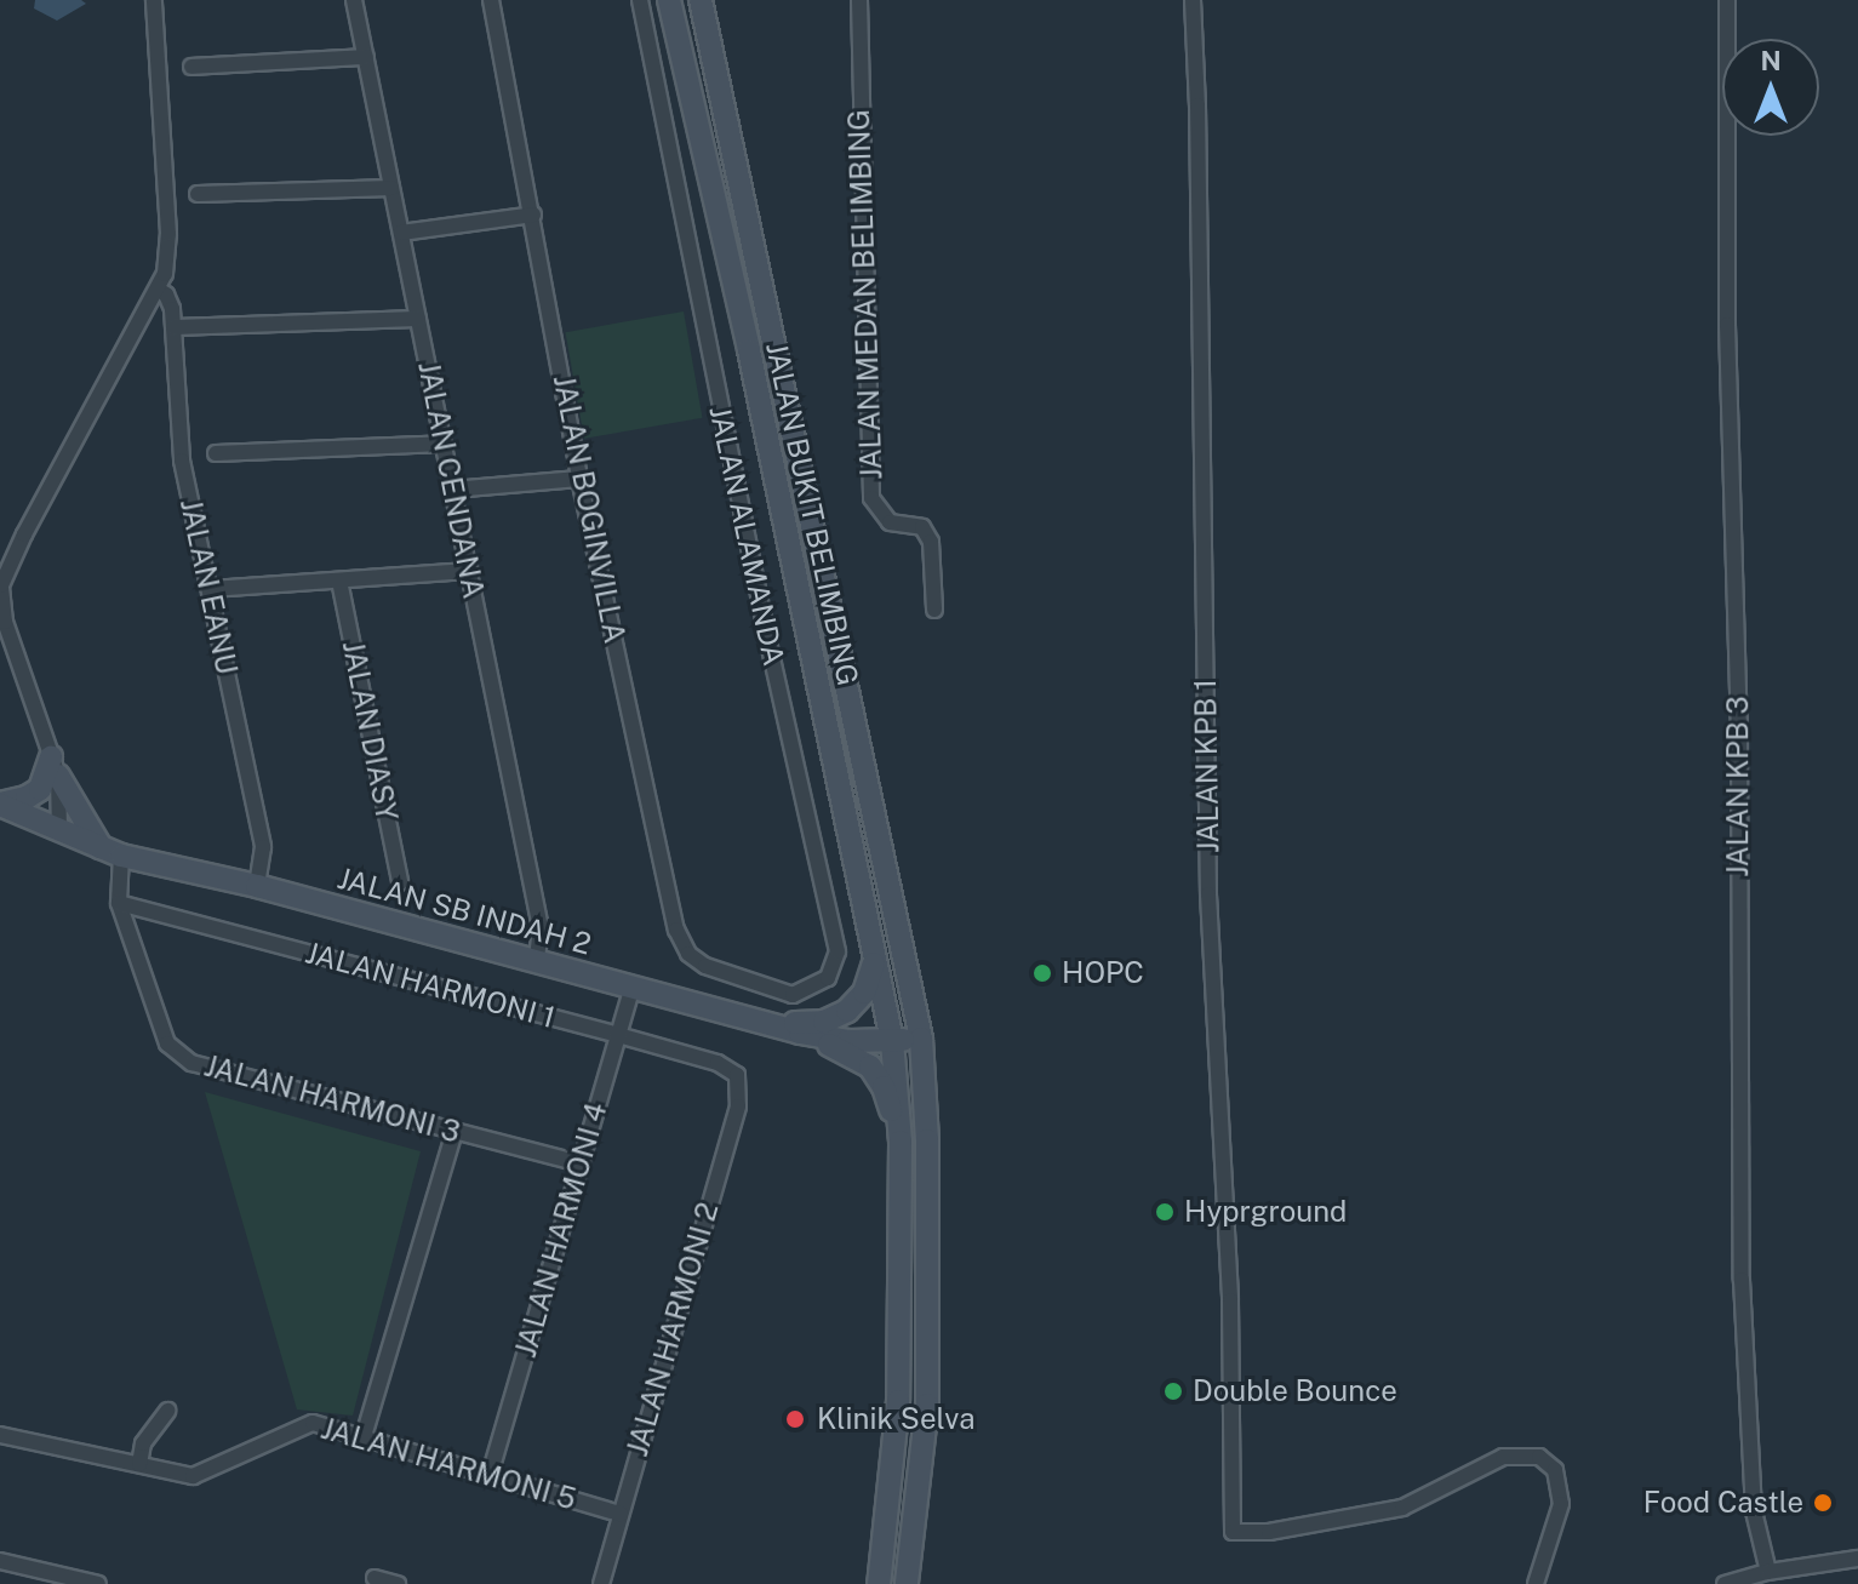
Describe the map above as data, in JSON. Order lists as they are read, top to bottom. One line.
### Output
{"streets":{"main road":["JALAN BUKIT BELIMBING","JALAN SB INDAH 2"],"street":["JALAN MEDAN BELIMBING","JALAN CENDANA","JALAN BOGINVILLA","JALAN ALAMANDA","JALAN EANU","JALAN DIASY","JALAN KPB 1","JALAN KPB 3","JALAN HARMONI 1","JALAN HARMONI 3","JALAN HARMONI 4","JALAN HARMONI 2","JALAN HARMONI 5"]},"crossings":[["JALAN CENDANA","JALAN SB INDAH 2"],["JALAN BOGINVILLA","JALAN ALAMANDA"],["JALAN BUKIT BELIMBING","JALAN SB INDAH 2"],["JALAN EANU","JALAN SB INDAH 2"],["JALAN SB INDAH 2","JALAN HARMONI 3"],["JALAN SB INDAH 2","JALAN HARMONI 4"],["JALAN HARMONI 1","JALAN HARMONI 3"],["JALAN HARMONI 1","JALAN HARMONI 4"],["JALAN HARMONI 1","JALAN HARMONI 2"],["JALAN HARMONI 3","JALAN HARMONI 4"],["JALAN HARMONI 4","JALAN HARMONI 5"],["JALAN HARMONI 2","JALAN HARMONI 5"]],"places":["HOPC","Hyprground","Double Bounce","Klinik Selva","Food Castle"],"north":"top"}
